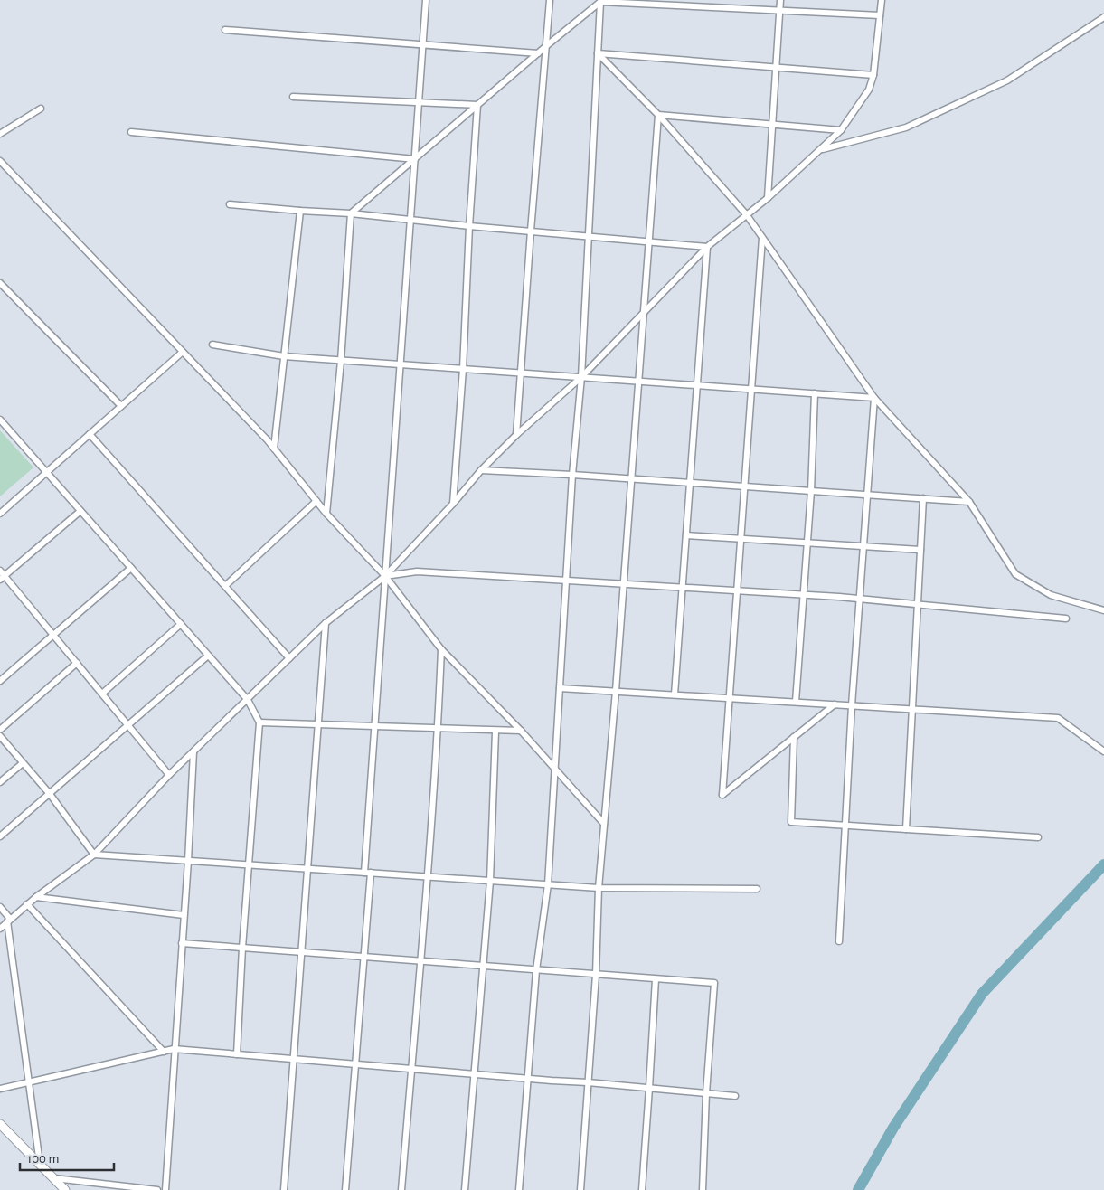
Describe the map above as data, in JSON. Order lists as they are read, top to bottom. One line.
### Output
{"scale_bar":"100 m"}
